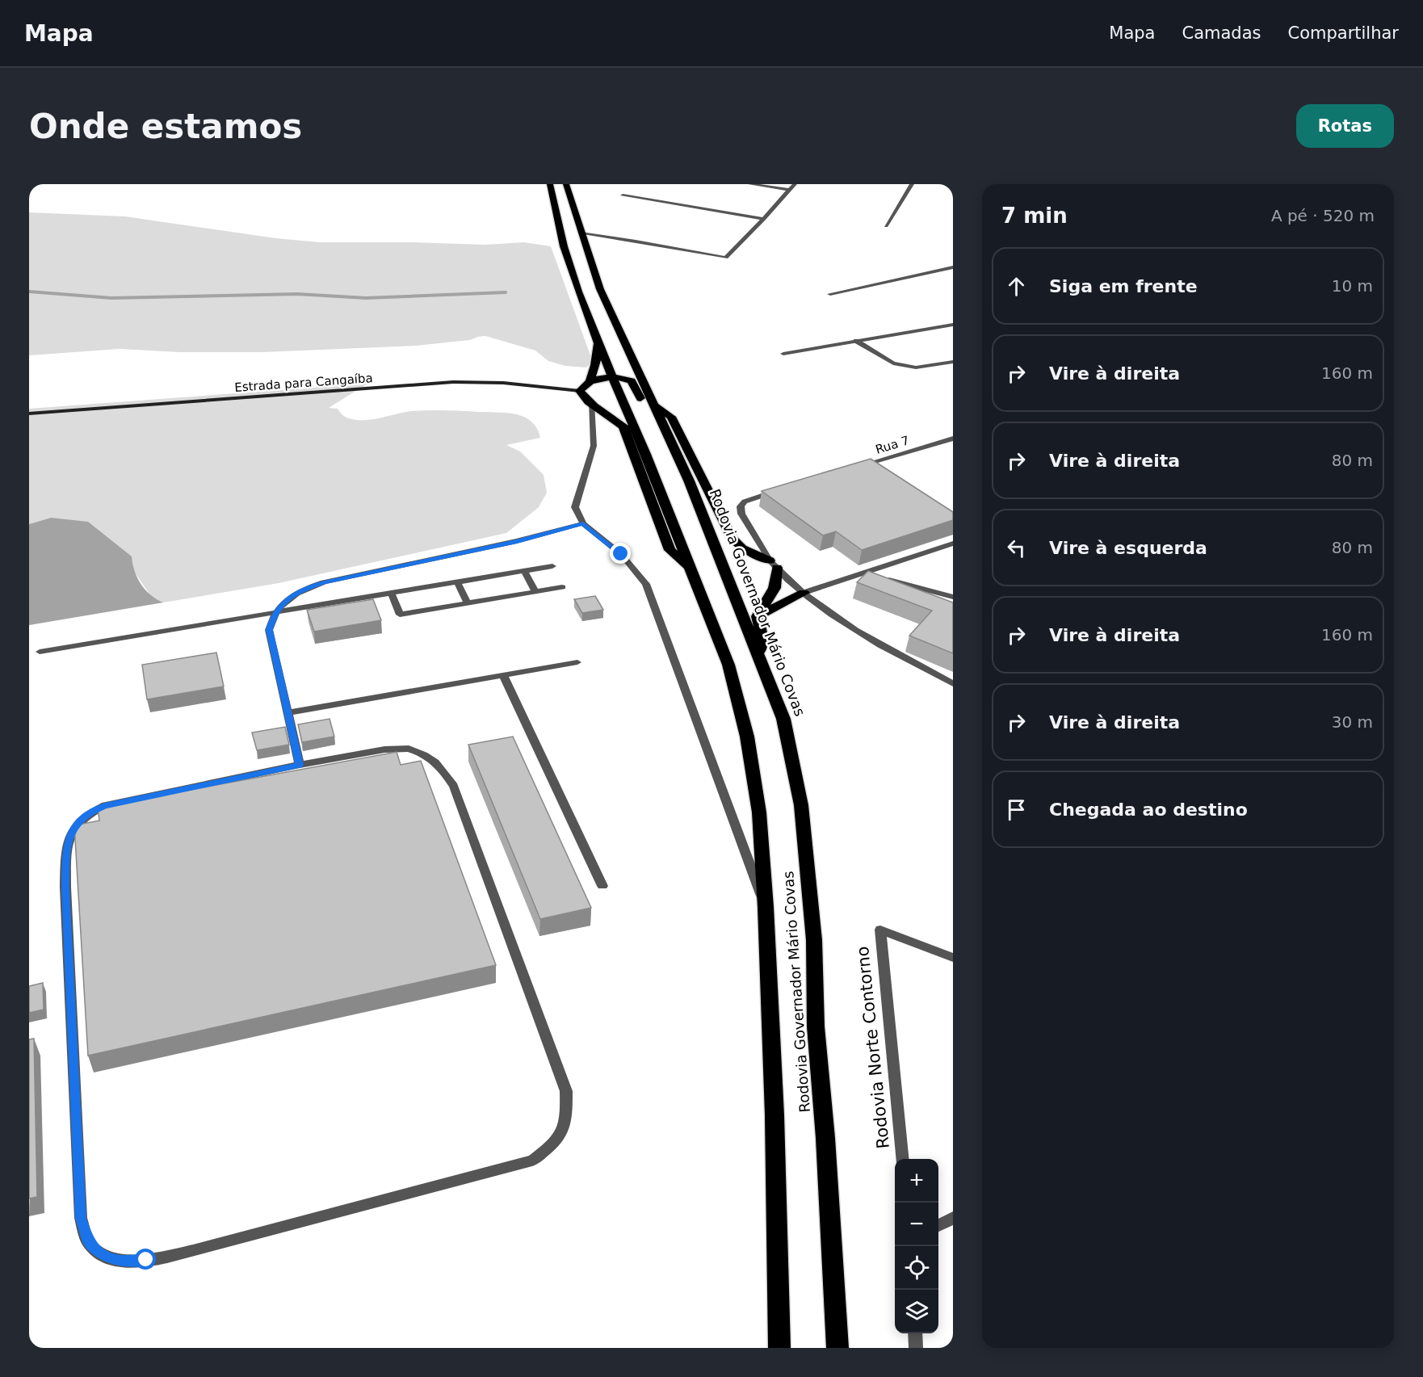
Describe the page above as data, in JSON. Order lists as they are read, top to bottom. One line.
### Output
{"streets":{"highway":["Rodovia Governador Mário Covas"],"street":["Estrada para Cangaíba","Rua 7","Rodovia Norte Contorno"]},"page":{"header":"Mapa","nav":["Mapa","Camadas","Compartilhar"],"buttons":"Rotas","title":"Onde estamos","heading":["7 min","A pé · 520 m"],"list":[["Siga em frente","10 m"],["Vire à direita","160 m"],["Vire à direita","80 m"],["Vire à esquerda","80 m"],["Vire à direita","160 m"],["Vire à direita","30 m"],"Chegada ao destino"],"map_buttons":["+","−"]}}
